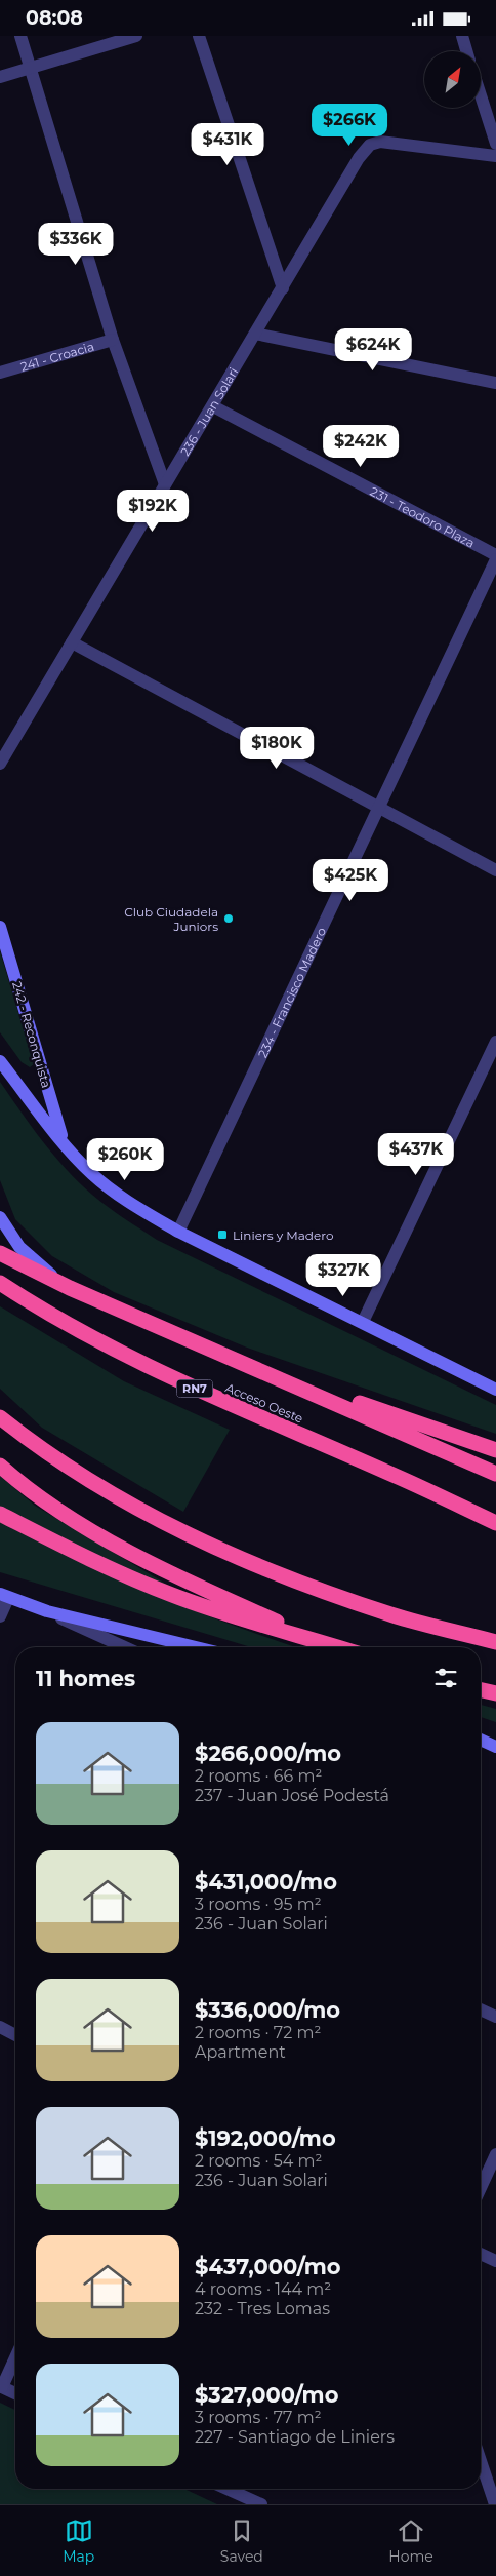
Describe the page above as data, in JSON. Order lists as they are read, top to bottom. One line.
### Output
{"streets":{"highway":["RN7","Acceso Oeste"],"main road":["242 - Reconquista"],"street":["241 - Croacia","236 - Juan Solari","231 - Teodoro Plaza","234 - Francisco Madero"]},"crossings":[["236 - Juan Solari","231 - Teodoro Plaza"]],"places":{"other":["Club Ciudadela Juniors"],"transit":["Liniers y Madero"]},"north":"top right","page":{"status":"08:08","price":["$266K","$431K","$336K","$624K","$242K","$192K","$180K","$425K","$437K","$260K","$327K"],"heading":"11 homes","list":[{"name":"$266,000/mo","note":"2 rooms · 66 m² · 237 - Juan José Podestá"},{"name":"$431,000/mo","note":"3 rooms · 95 m² · 236 - Juan Solari"},{"name":"$336,000/mo","note":"2 rooms · 72 m² · Apartment"},{"name":"$192,000/mo","note":"2 rooms · 54 m² · 236 - Juan Solari"},{"name":"$437,000/mo","note":"4 rooms · 144 m² · 232 - Tres Lomas"},{"name":"$327,000/mo","note":"3 rooms · 77 m² · 227 - Santiago de Liniers"}],"tabs":["Map","Saved","Home"]}}
